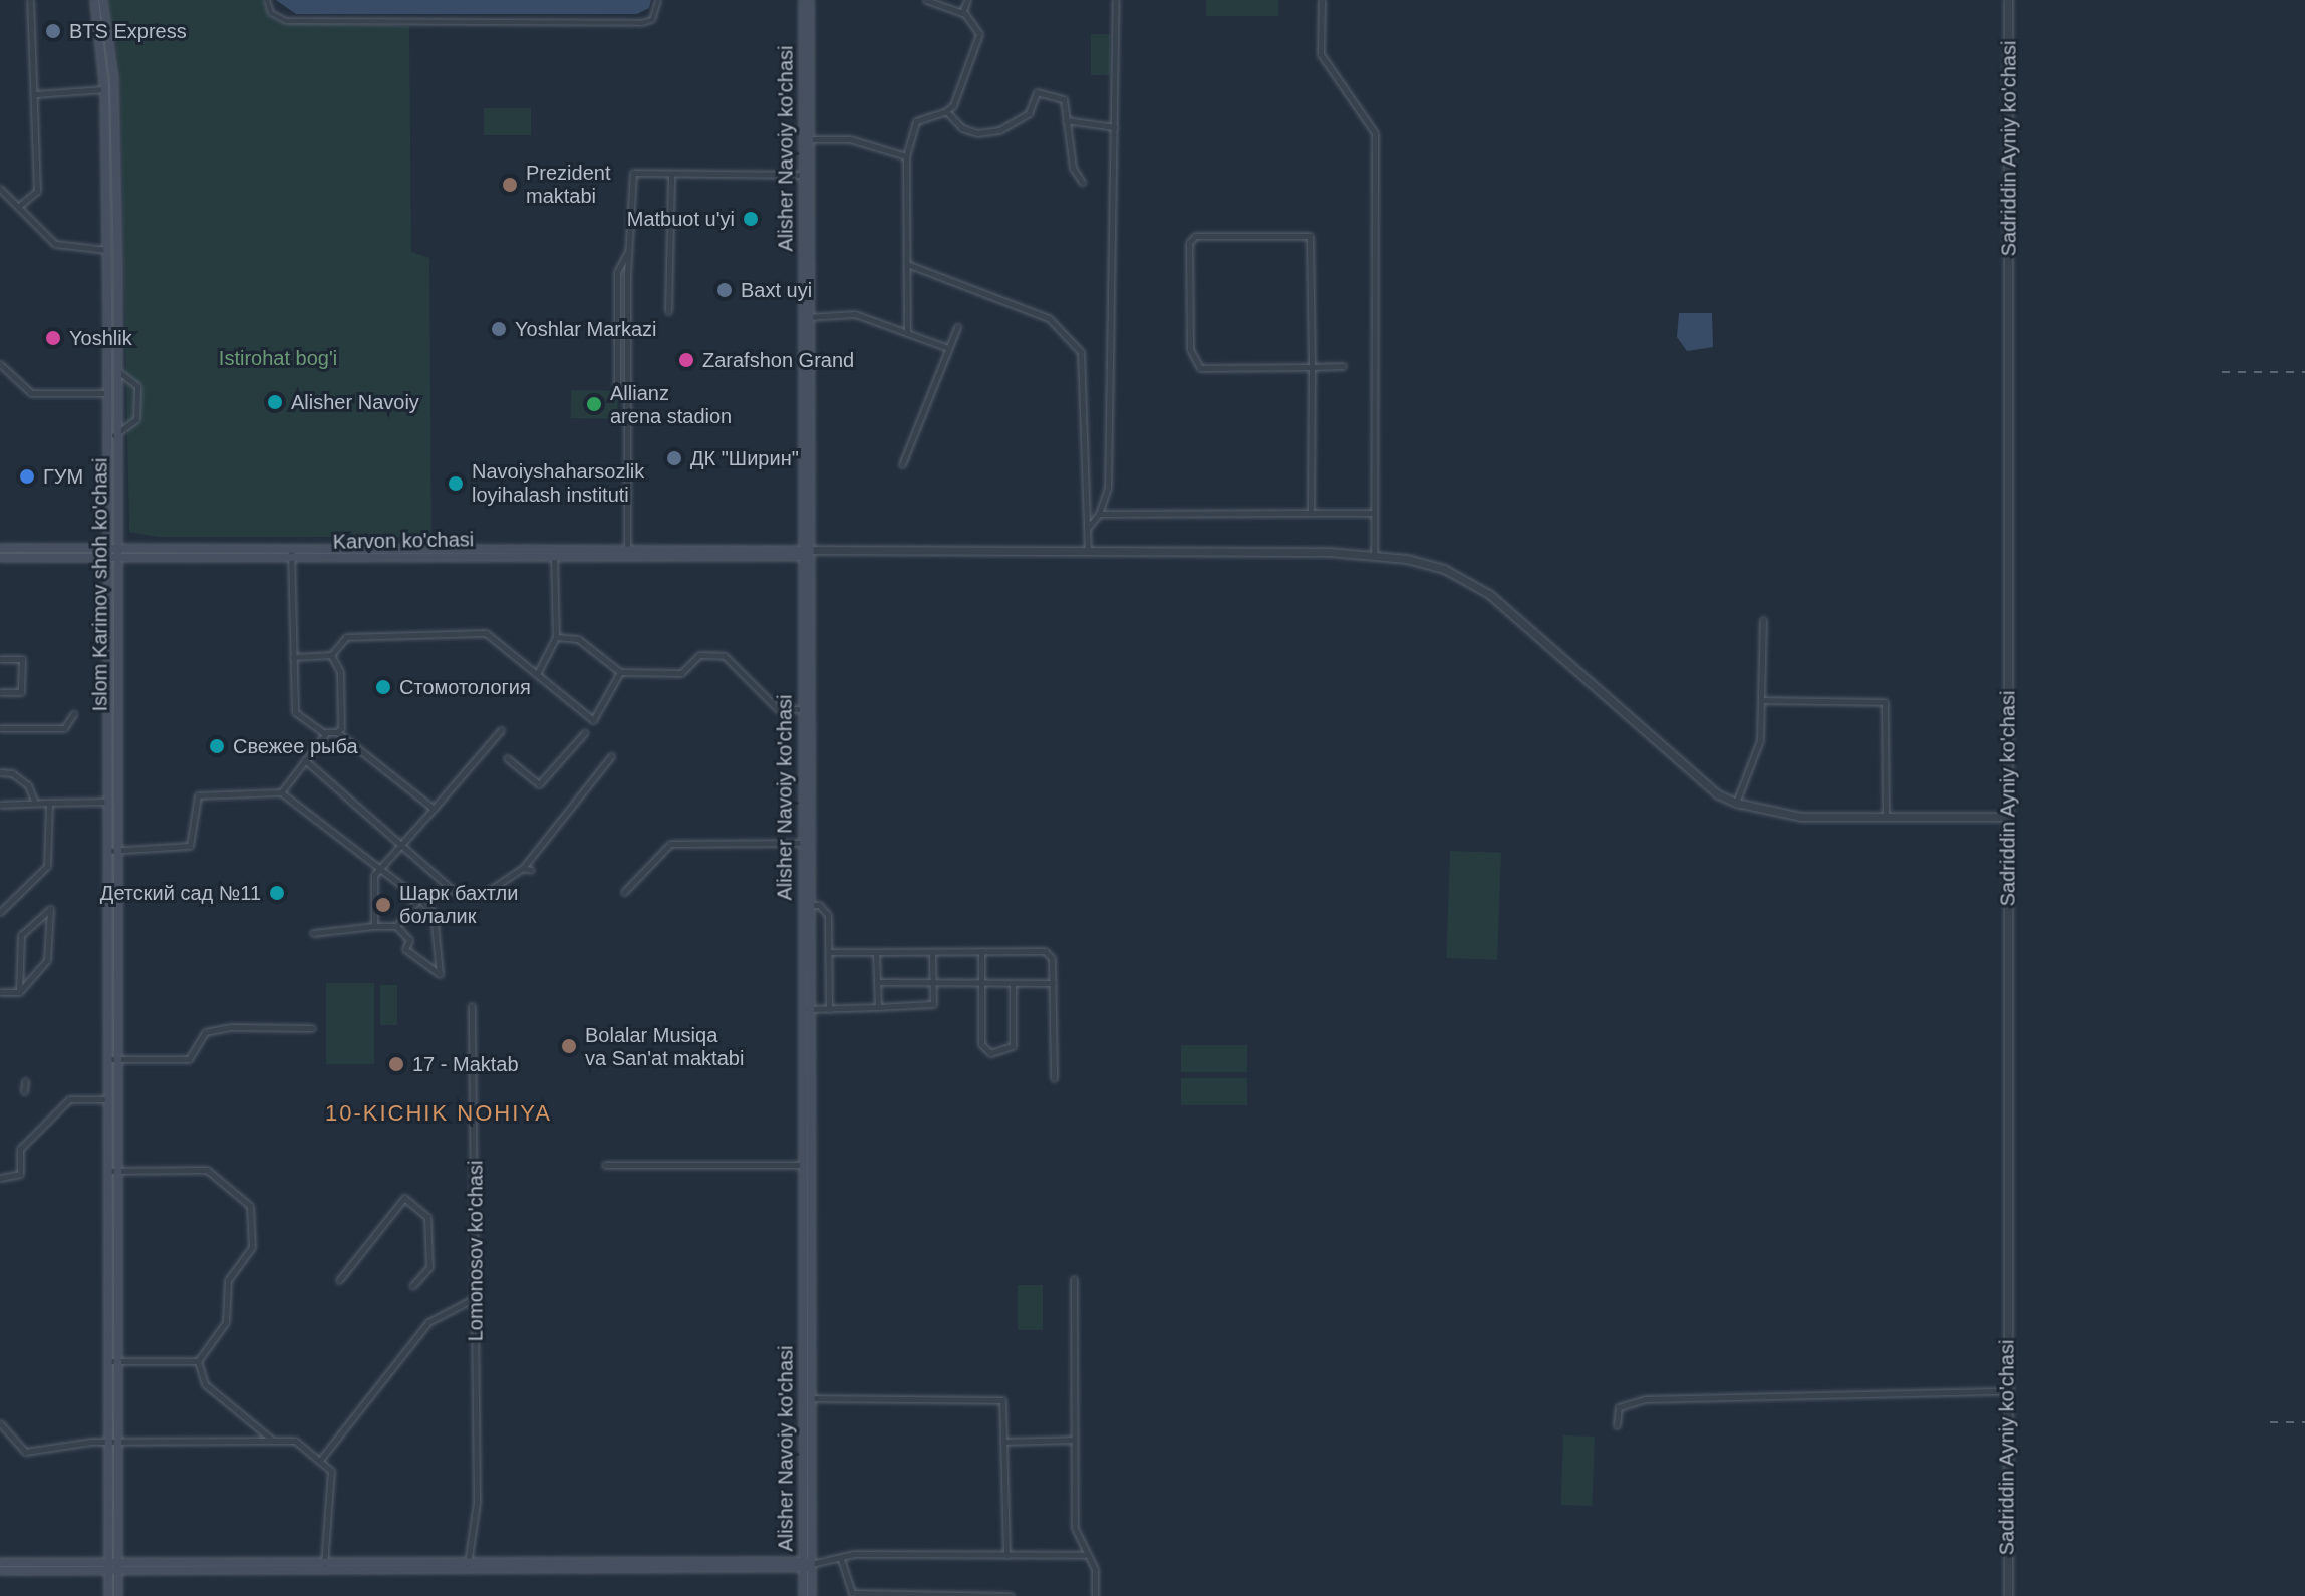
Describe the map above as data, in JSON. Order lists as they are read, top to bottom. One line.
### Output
{"streets":{"main road":["Alisher Navoiy ko'chasi","Karvon ko'chasi","Islom Karimov shoh ko'chasi"],"street":["Sadriddin Ayniy ko'chasi","Lomonosov ko'chasi"]},"crossings":[["Alisher Navoiy ko'chasi","Karvon ko'chasi"],["Karvon ko'chasi","Islom Karimov shoh ko'chasi"]],"districts":["10-KICHIK NOHIYA"],"parks":["Istirohat bog'i"],"places":["BTS Express","Prezident maktabi","Matbuot u'yi","Baxt uyi","Yoshlar Markazi","Yoshlik","Zarafshon Grand","Alisher Navoiy","Allianz arena stadion","ДК \"Ширин\"","ГУМ","Navoiyshaharsozlik loyihalash instituti","Стомотология","Свежее рыба","Детский сад №11","Шарк бахтли болалик","Bolalar Musiqa va San'at maktabi","17 - Maktab"]}
